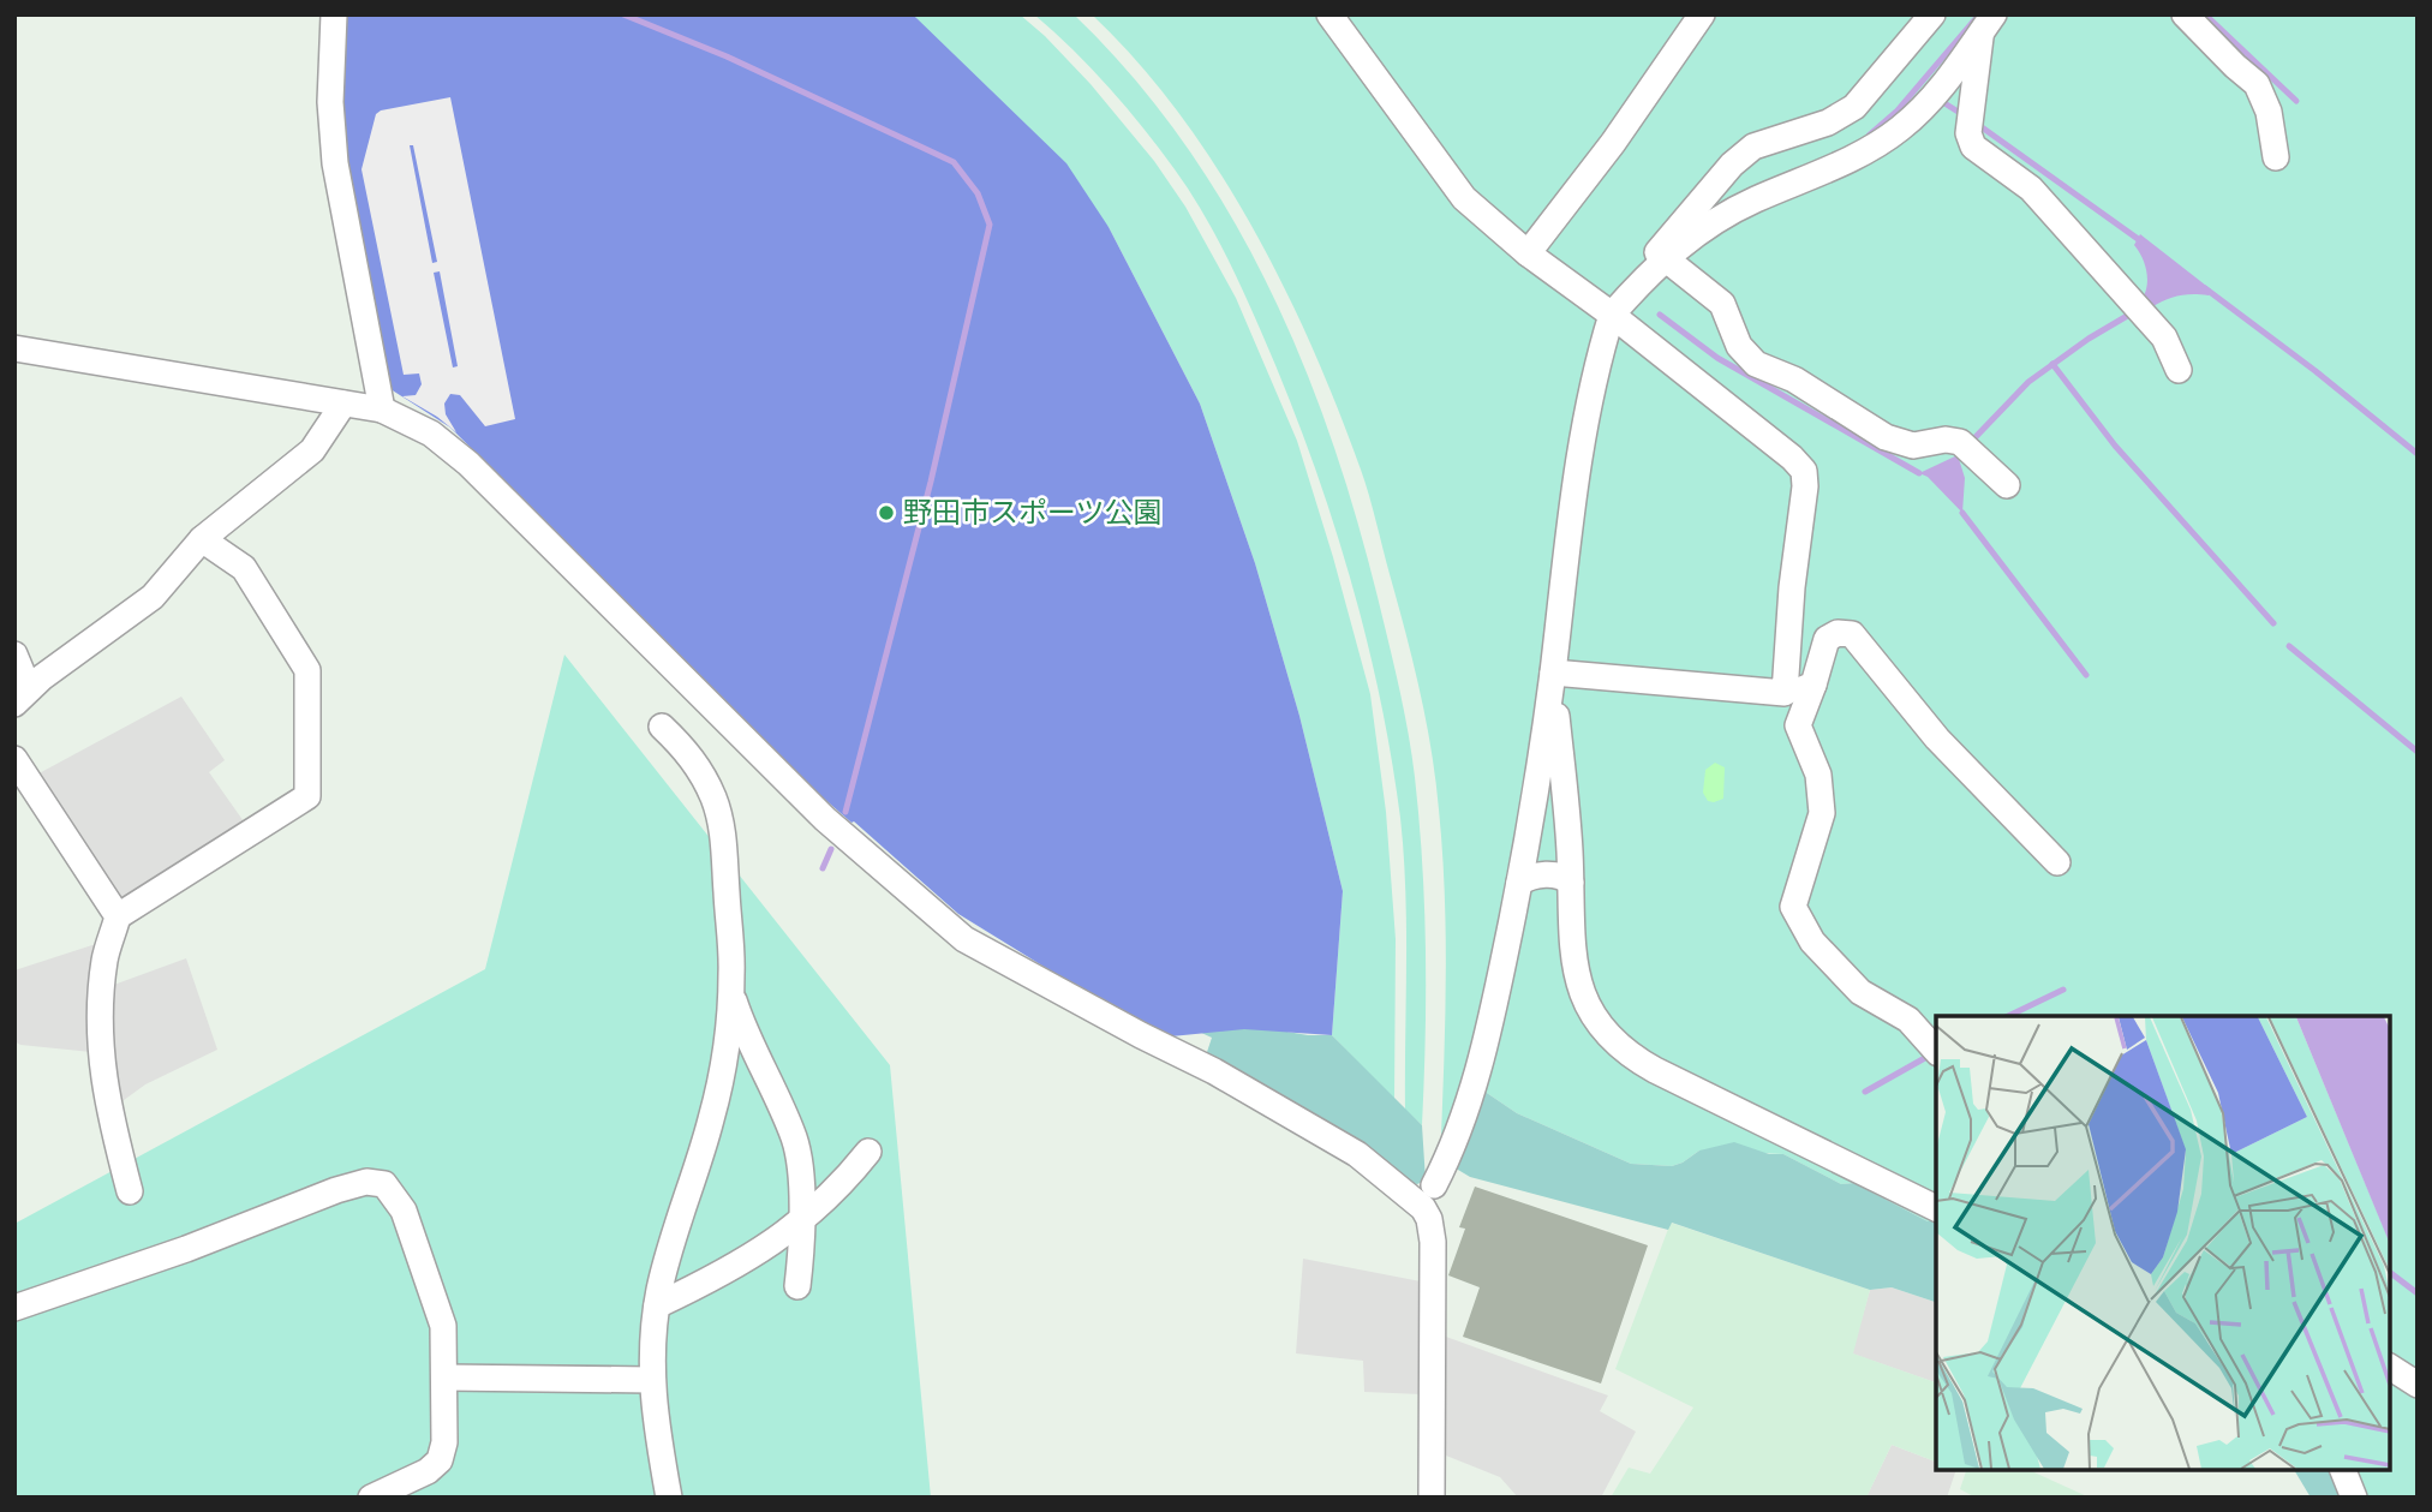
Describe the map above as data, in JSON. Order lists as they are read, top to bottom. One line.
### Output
{"places":["野田市スポーツ公園"]}
